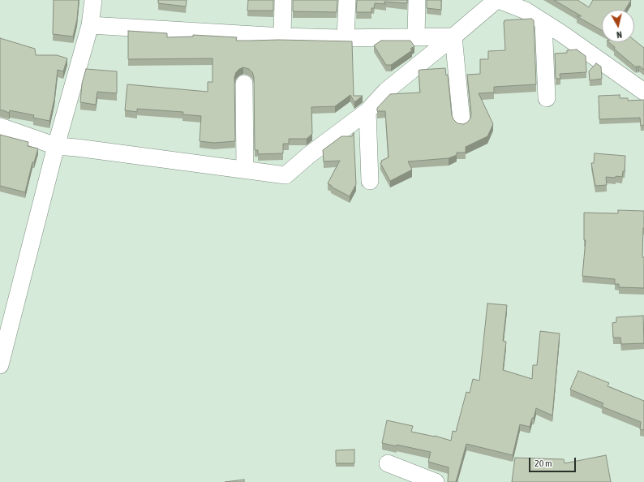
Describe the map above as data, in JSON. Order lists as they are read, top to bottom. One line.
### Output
{"scale_bar":"20 m","north":"bottom"}
